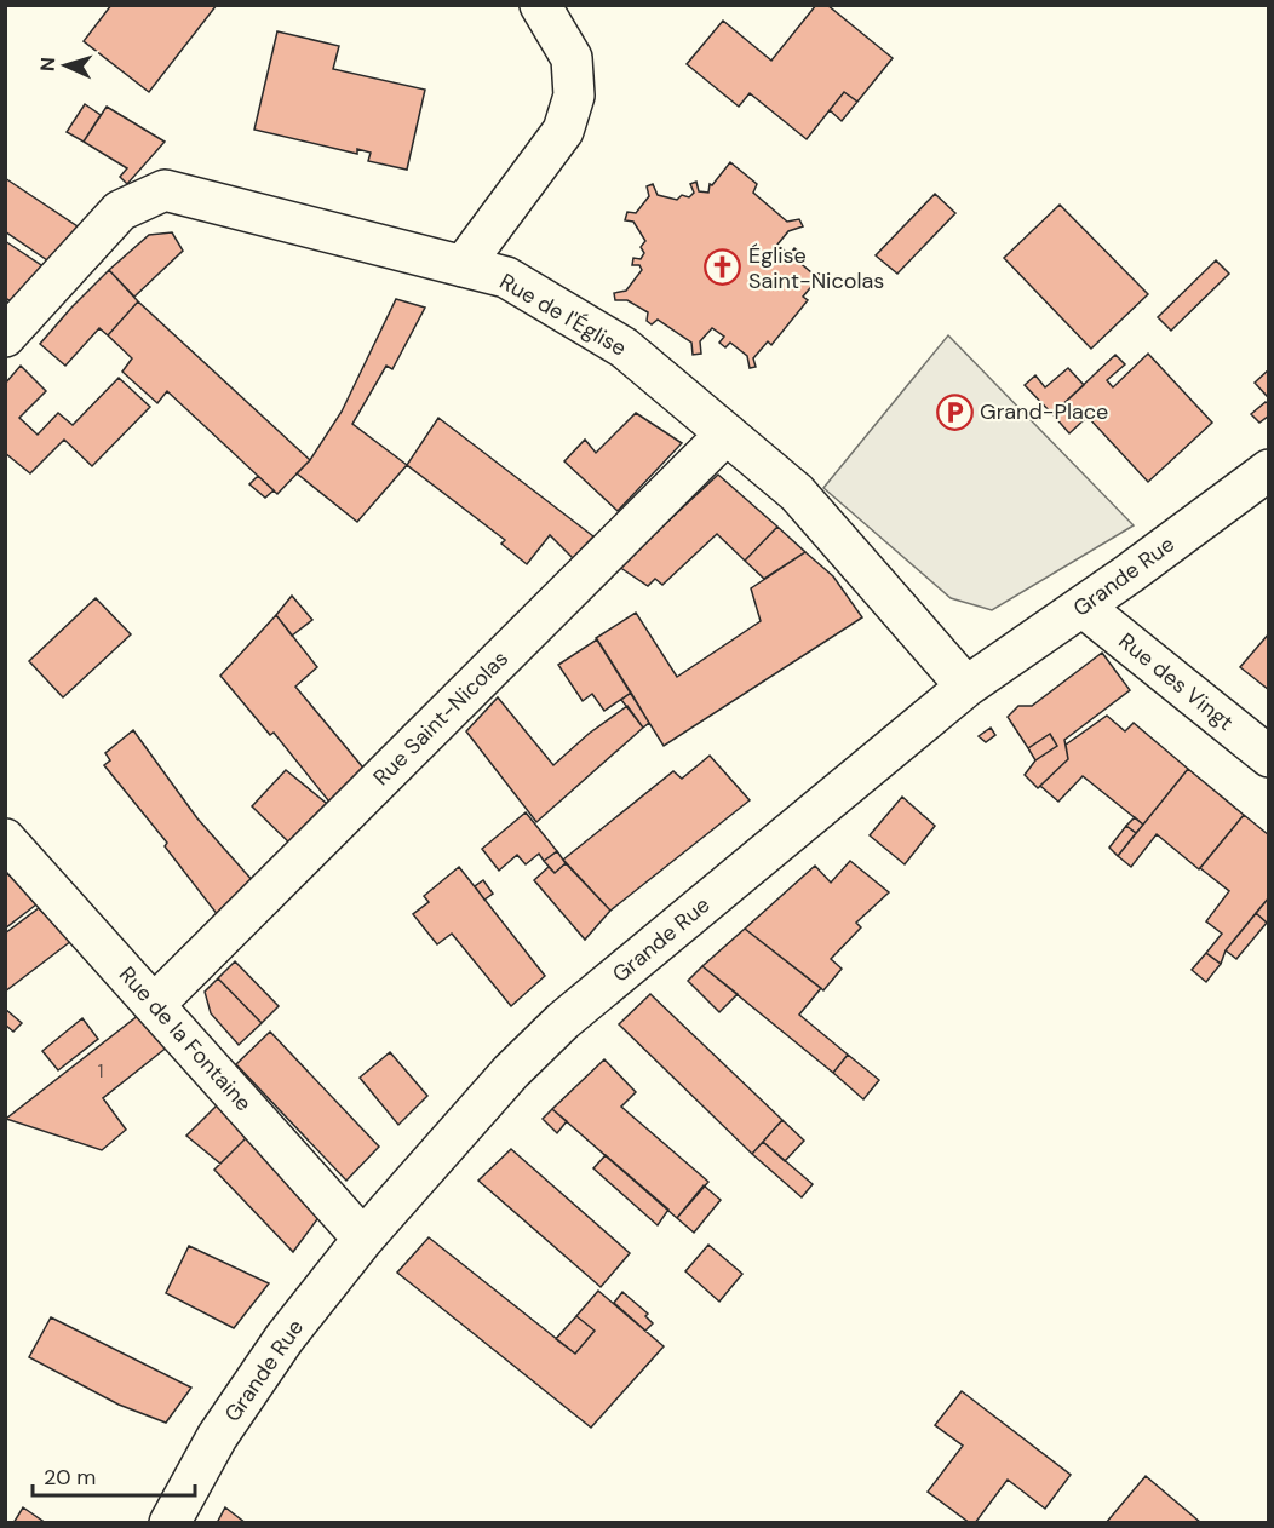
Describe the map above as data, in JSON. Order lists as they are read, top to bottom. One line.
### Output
{"streets":{"street":["Rue de l'Église","Grande Rue","Rue des Vingt","Rue Saint-Nicolas","Rue de la Fontaine"]},"crossings":[["Rue de l'Église","Grande Rue"],["Rue de l'Église","Rue Saint-Nicolas"],["Grande Rue","Rue des Vingt"],["Grande Rue","Rue de la Fontaine"],["Rue Saint-Nicolas","Rue de la Fontaine"]],"places":{"church":["Église Saint-Nicolas"],"parking":["Grand-Place"]},"house_numbers":["1"],"scale_bar":"20 m","north":"left"}
